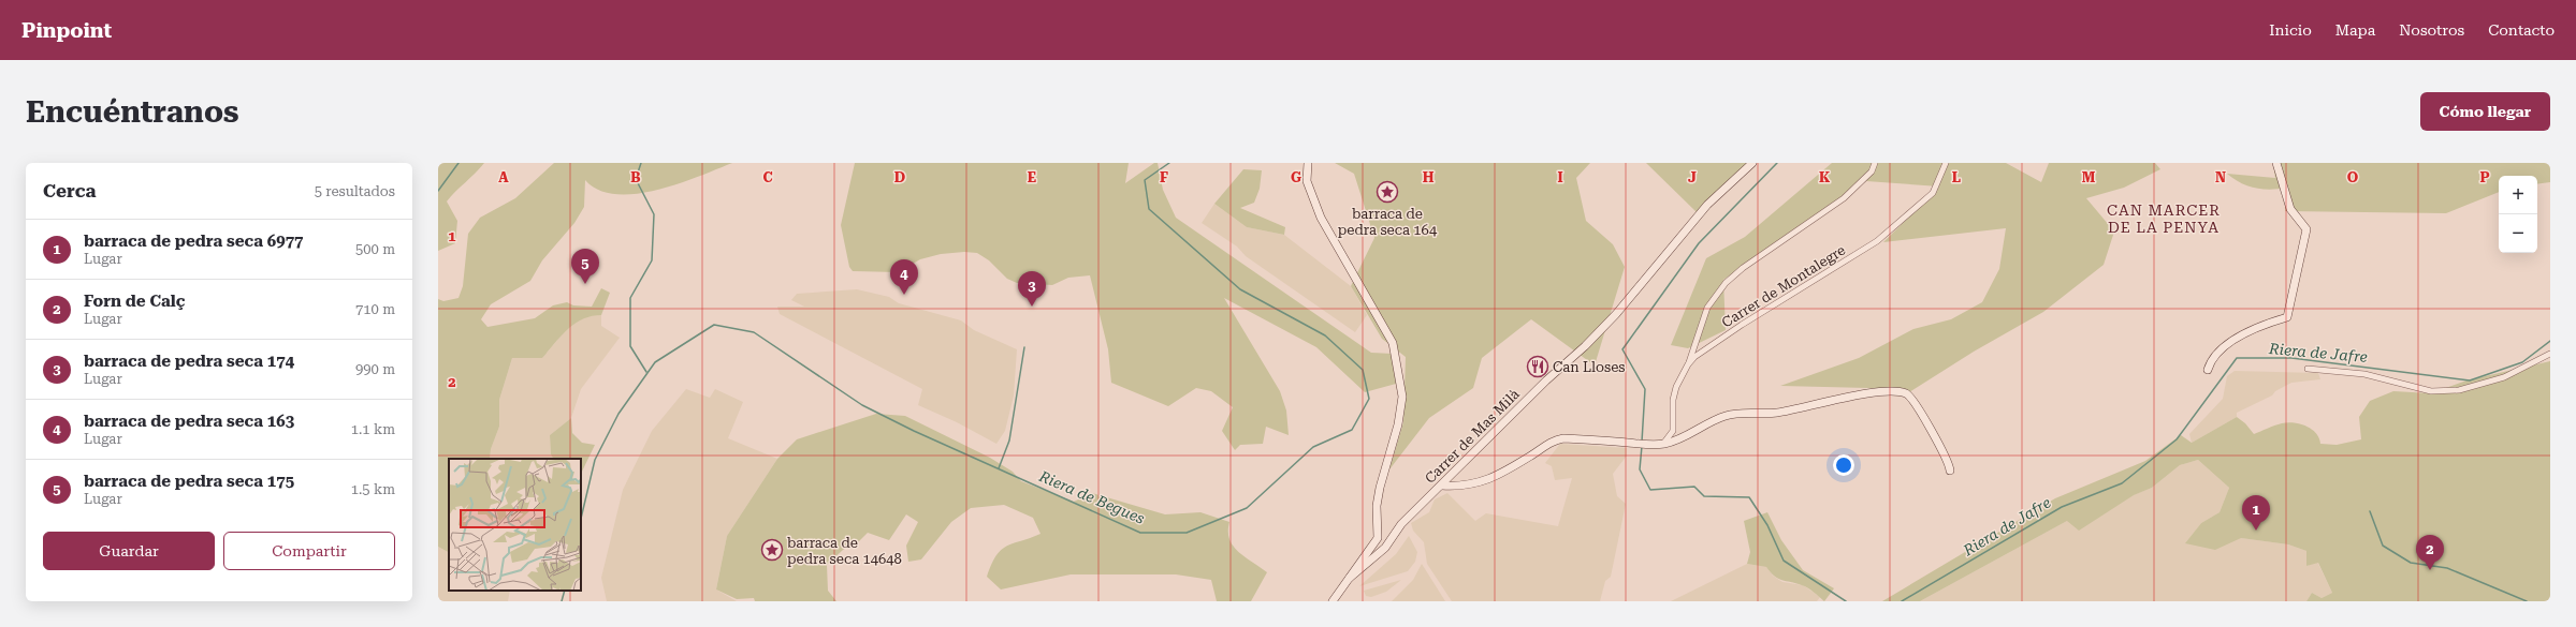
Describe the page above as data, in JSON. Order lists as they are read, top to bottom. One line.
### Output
{"streets":{"street":["Carrer de Montalegre","Carrer de Mas Milà"]},"districts":["CAN MARCER DE LA PENYA"],"water":["Riera de Jafre","Riera de Begues"],"places":{"place":["barraca de pedra seca 164","barraca de pedra seca 14648"],"restaurant":["Can Lloses"]},"page":{"header":"Pinpoint","nav":["Inicio","Mapa","Nosotros","Contacto"],"buttons":["Cómo llegar",["Guardar","Compartir"]],"title":"Encuéntranos","heading":["Cerca","5 resultados"],"map_buttons":["+","−"],"list":[{"mark":"1","name":"barraca de pedra seca 6977","note":"Lugar","value":"500 m"},{"mark":"2","name":"Forn de Calç","note":"Lugar","value":"710 m"},{"mark":"3","name":"barraca de pedra seca 174","note":"Lugar","value":"990 m"},{"mark":"4","name":"barraca de pedra seca 163","note":"Lugar","value":"1.1 km"},{"mark":"5","name":"barraca de pedra seca 175","note":"Lugar","value":"1.5 km"}],"pins":["5","4","3","1","2"]},"grid":{"columns":["A","B","C","D","E","F","G","H","I","J","K","L","M","N","O","P"],"rows":["1","2"]}}
